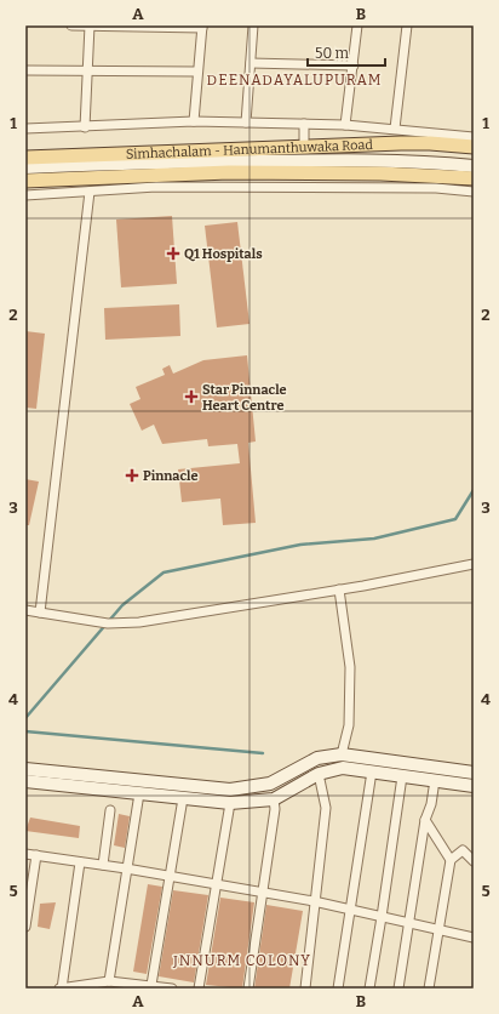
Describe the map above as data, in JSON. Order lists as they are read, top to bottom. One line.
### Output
{"streets":{"main road":["Simhachalam - Hanumanthuwaka Road"]},"districts":["DEENADAYALUPURAM","JNNURM COLONY"],"places":{"health":["Q1 Hospitals","Star Pinnacle Heart Centre","Pinnacle"]},"scale_bar":"50 m","grid":{"columns":["A","B"],"rows":["1","2","3","4","5"]}}
